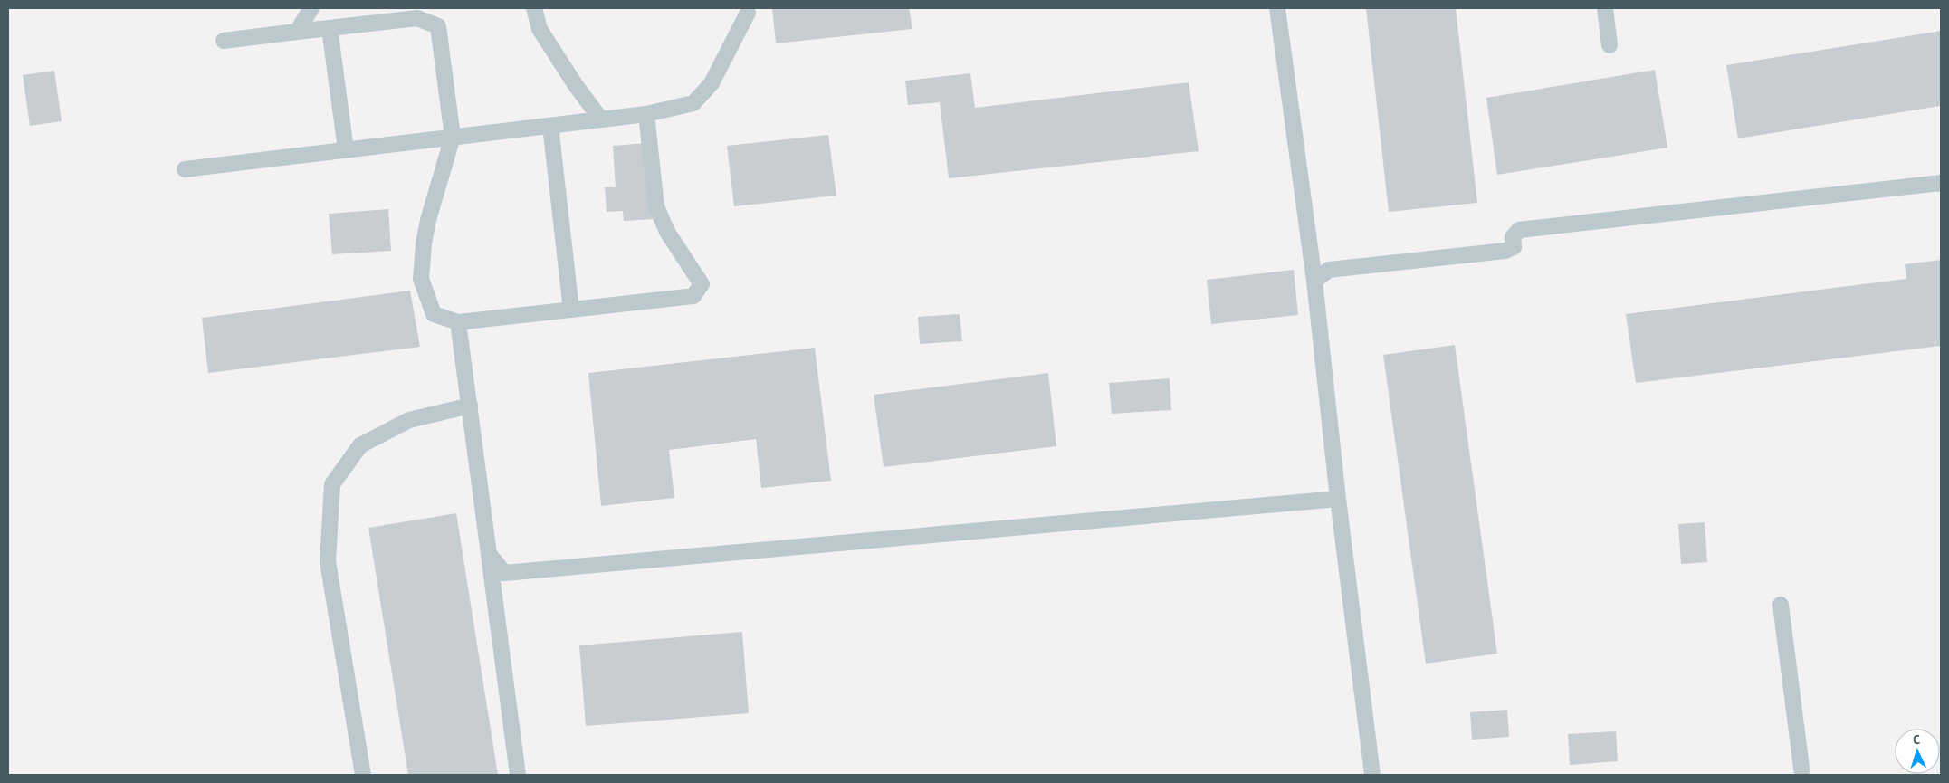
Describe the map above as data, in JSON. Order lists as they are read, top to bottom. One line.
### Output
{"north":"top"}
